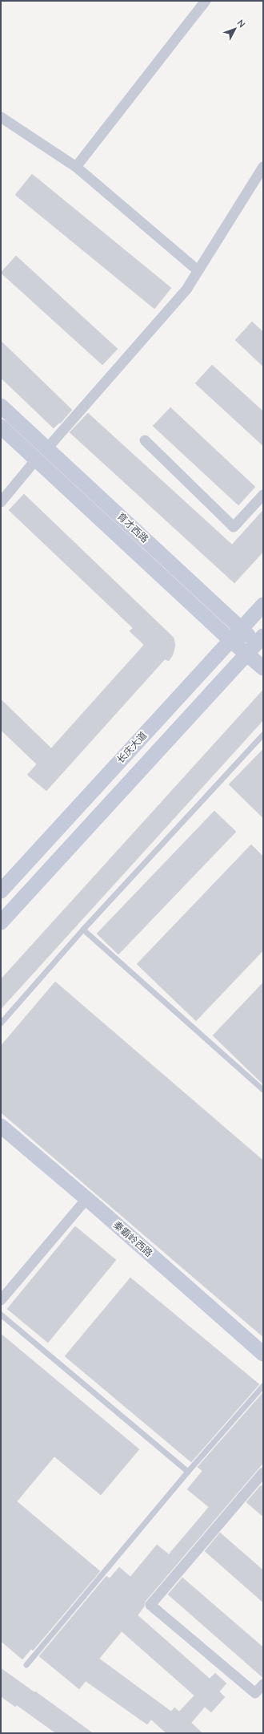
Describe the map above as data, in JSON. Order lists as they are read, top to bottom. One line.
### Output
{"streets":{"main road":["育才西路","长庆大道","秦霸岭西路"]},"crossings":[["育才西路","长庆大道"]],"north":"top right"}
